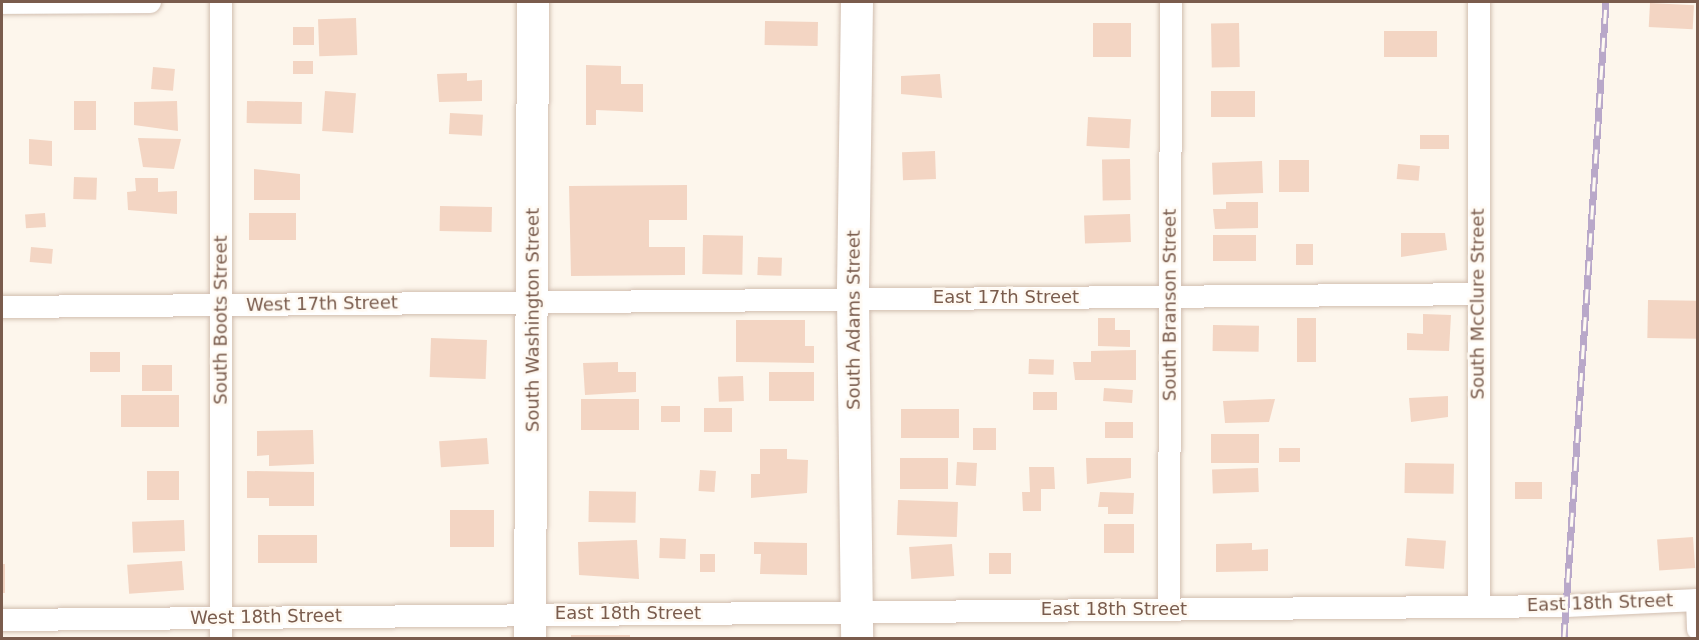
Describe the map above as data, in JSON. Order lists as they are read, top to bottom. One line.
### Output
{"streets":{"main road":["South Washington Street","South Adams Street"],"street":["East 17th Street","West 17th Street","South McClure Street","South Branson Street","South Boots Street","East 18th Street","West 18th Street"]},"crossings":[["East 17th Street","West 17th Street"],["East 17th Street","South McClure Street"],["East 17th Street","South Branson Street"],["East 17th Street","South Washington Street"],["East 17th Street","South Adams Street"],["West 17th Street","South Boots Street"],["West 17th Street","South Washington Street"],["South McClure Street","East 18th Street"],["South Branson Street","East 18th Street"],["South Boots Street","West 18th Street"],["South Washington Street","East 18th Street"],["South Washington Street","West 18th Street"],["South Adams Street","East 18th Street"],["East 18th Street","West 18th Street"]]}
